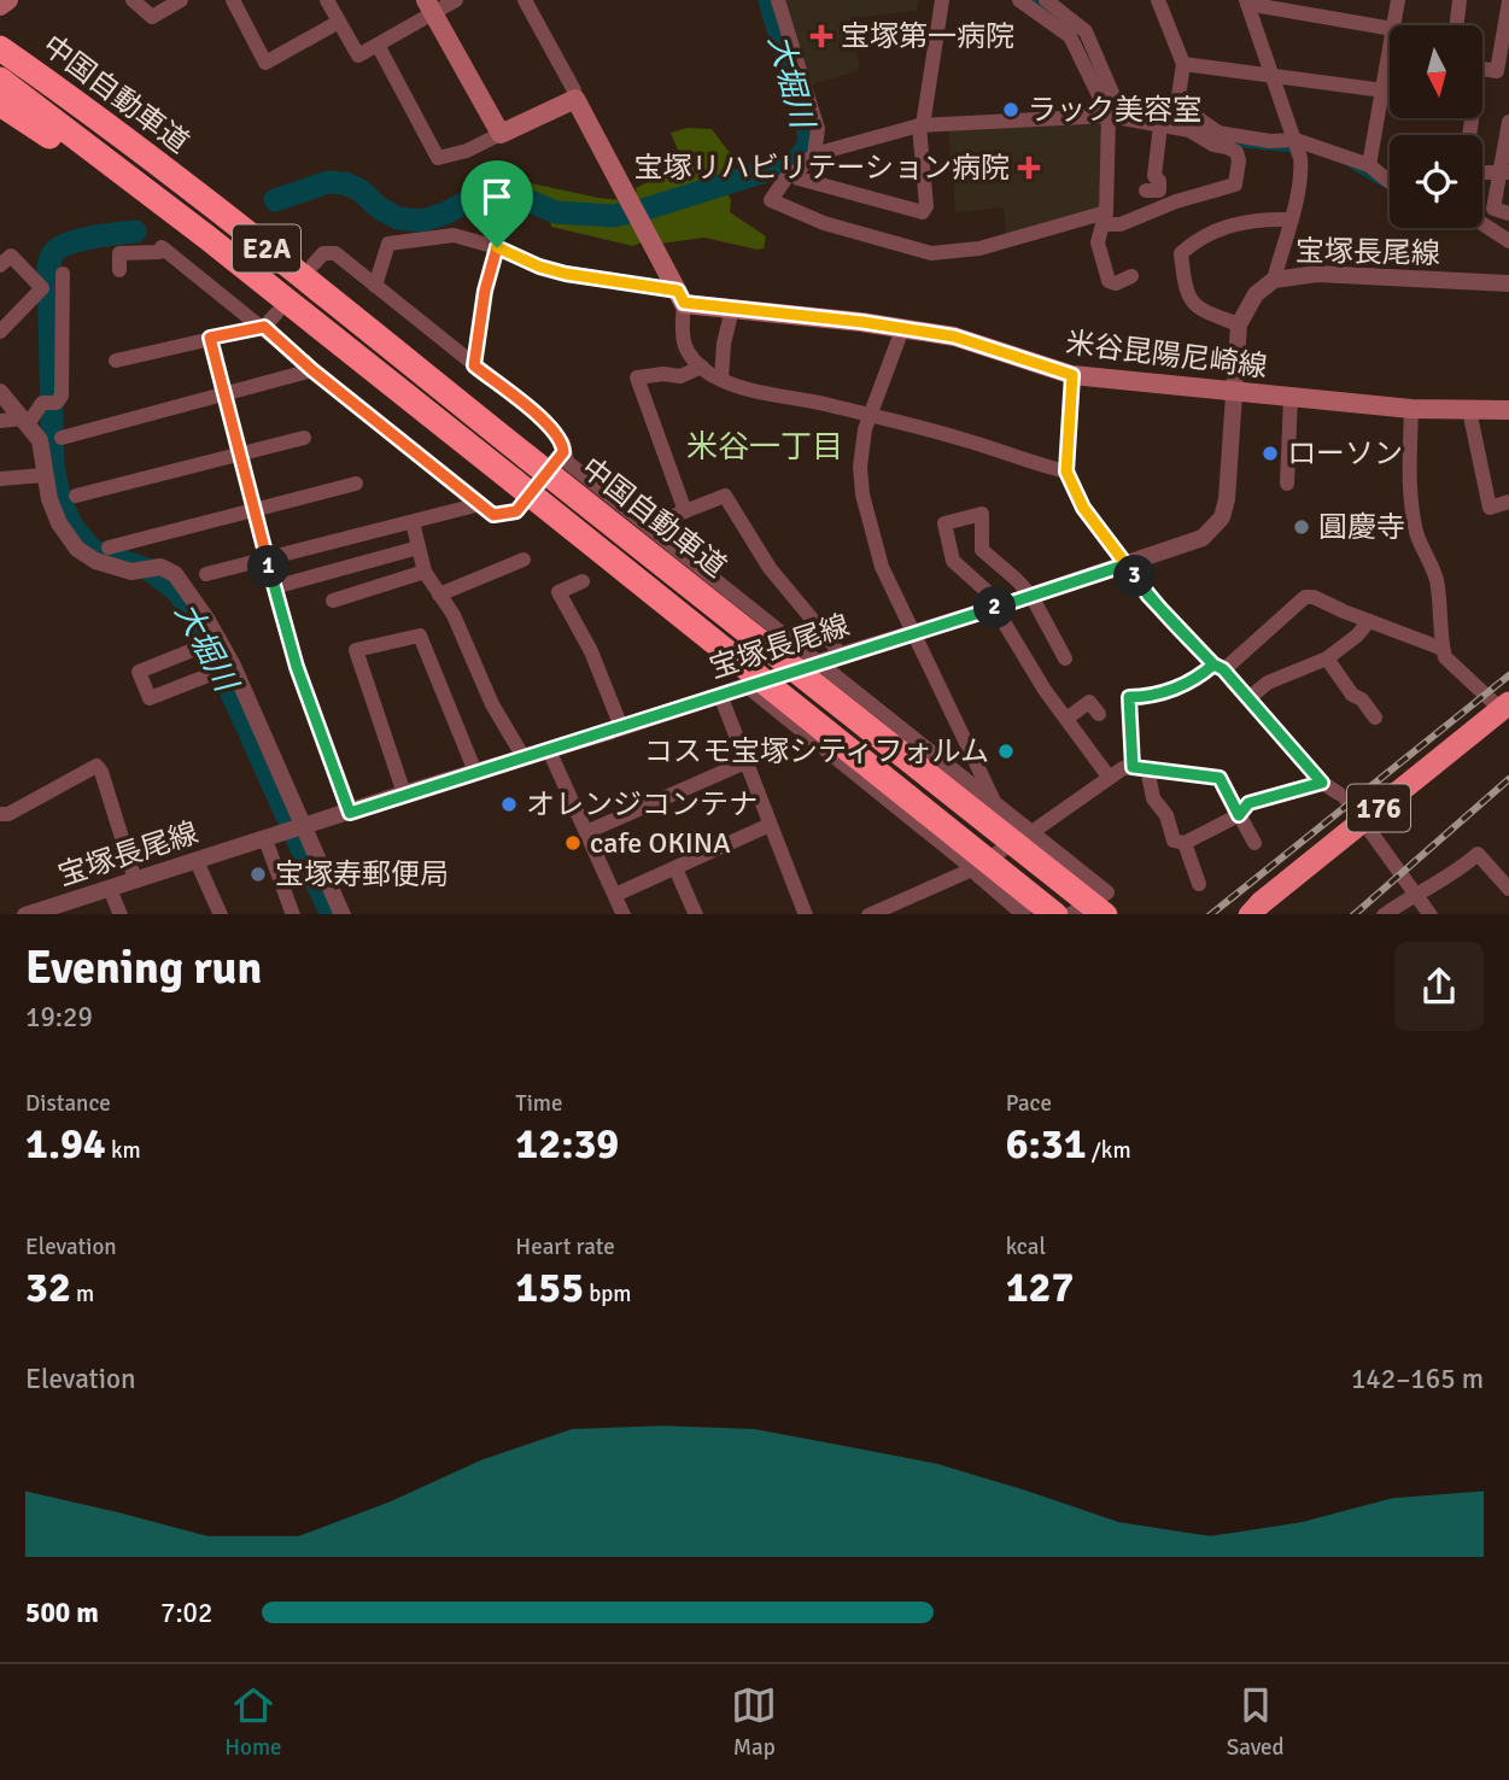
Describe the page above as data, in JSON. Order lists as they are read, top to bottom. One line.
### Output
{"streets":{"highway":["中国自動車道","E2A","176"],"main road":["米谷昆陽尼崎線"],"street":["宝塚長尾線"]},"crossings":[["宝塚長尾線","米谷昆陽尼崎線"]],"districts":["米谷一丁目"],"water":["大堀川"],"places":{"health":["宝塚第一病院","宝塚リハビリテーション病院"],"other":["ラック美容室","ローソン","圓慶寺","コスモ宝塚シティフォルム","オレンジコンテナ","cafe OKINA","宝塚寿郵便局"]},"north":"bottom","page":{"pins":["1","3","2"],"heading":["Evening run","19:29"],"stats":[["Distance","1.94 km"],["Time","12:39"],["Pace","6:31 /km"],["Elevation","32 m"],["Heart rate","155 bpm"],["kcal","127"]],"chart":["Elevation","142–165 m"],"list":[{"name":"500 m","note":"7:02"}],"tabs":["Home","Map","Saved"]}}
